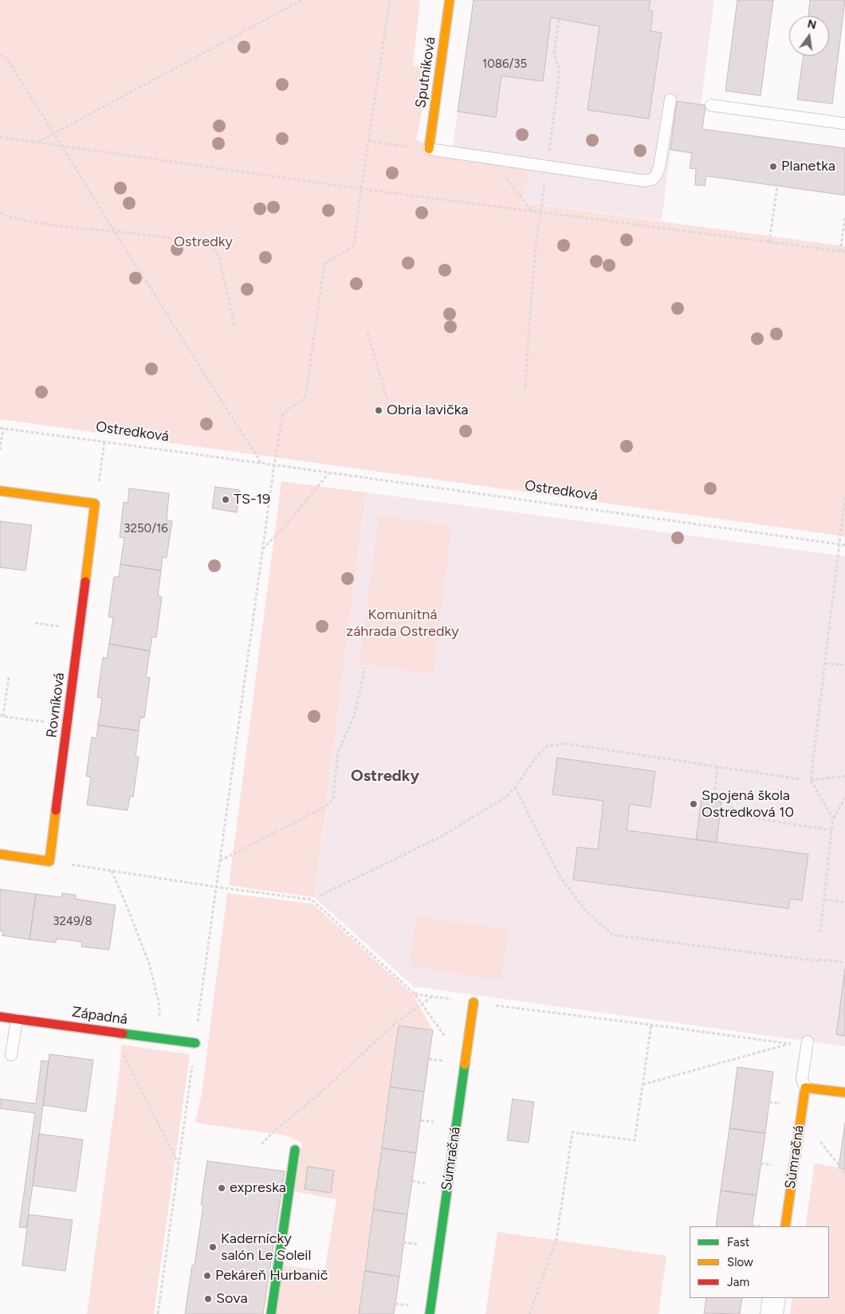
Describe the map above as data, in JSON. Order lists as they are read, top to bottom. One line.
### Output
{"streets":{"street":["Sputniková","Rovníková","Západná","Súmračná"],"path":["Ostredková"]},"districts":["Ostredky"],"parks":["Ostredky","Komunitná záhrada Ostredky"],"places":["Planetka","Obria lavička","TS-19","Spojená škola Ostredková 10","expreska","Kadernícky salón Le Soleil","Pekáreň Hurbanič","Sova"],"house_numbers":["1086/35","3250/16","3249/8"],"legend":["Fast","Slow","Jam"],"north":"top"}
